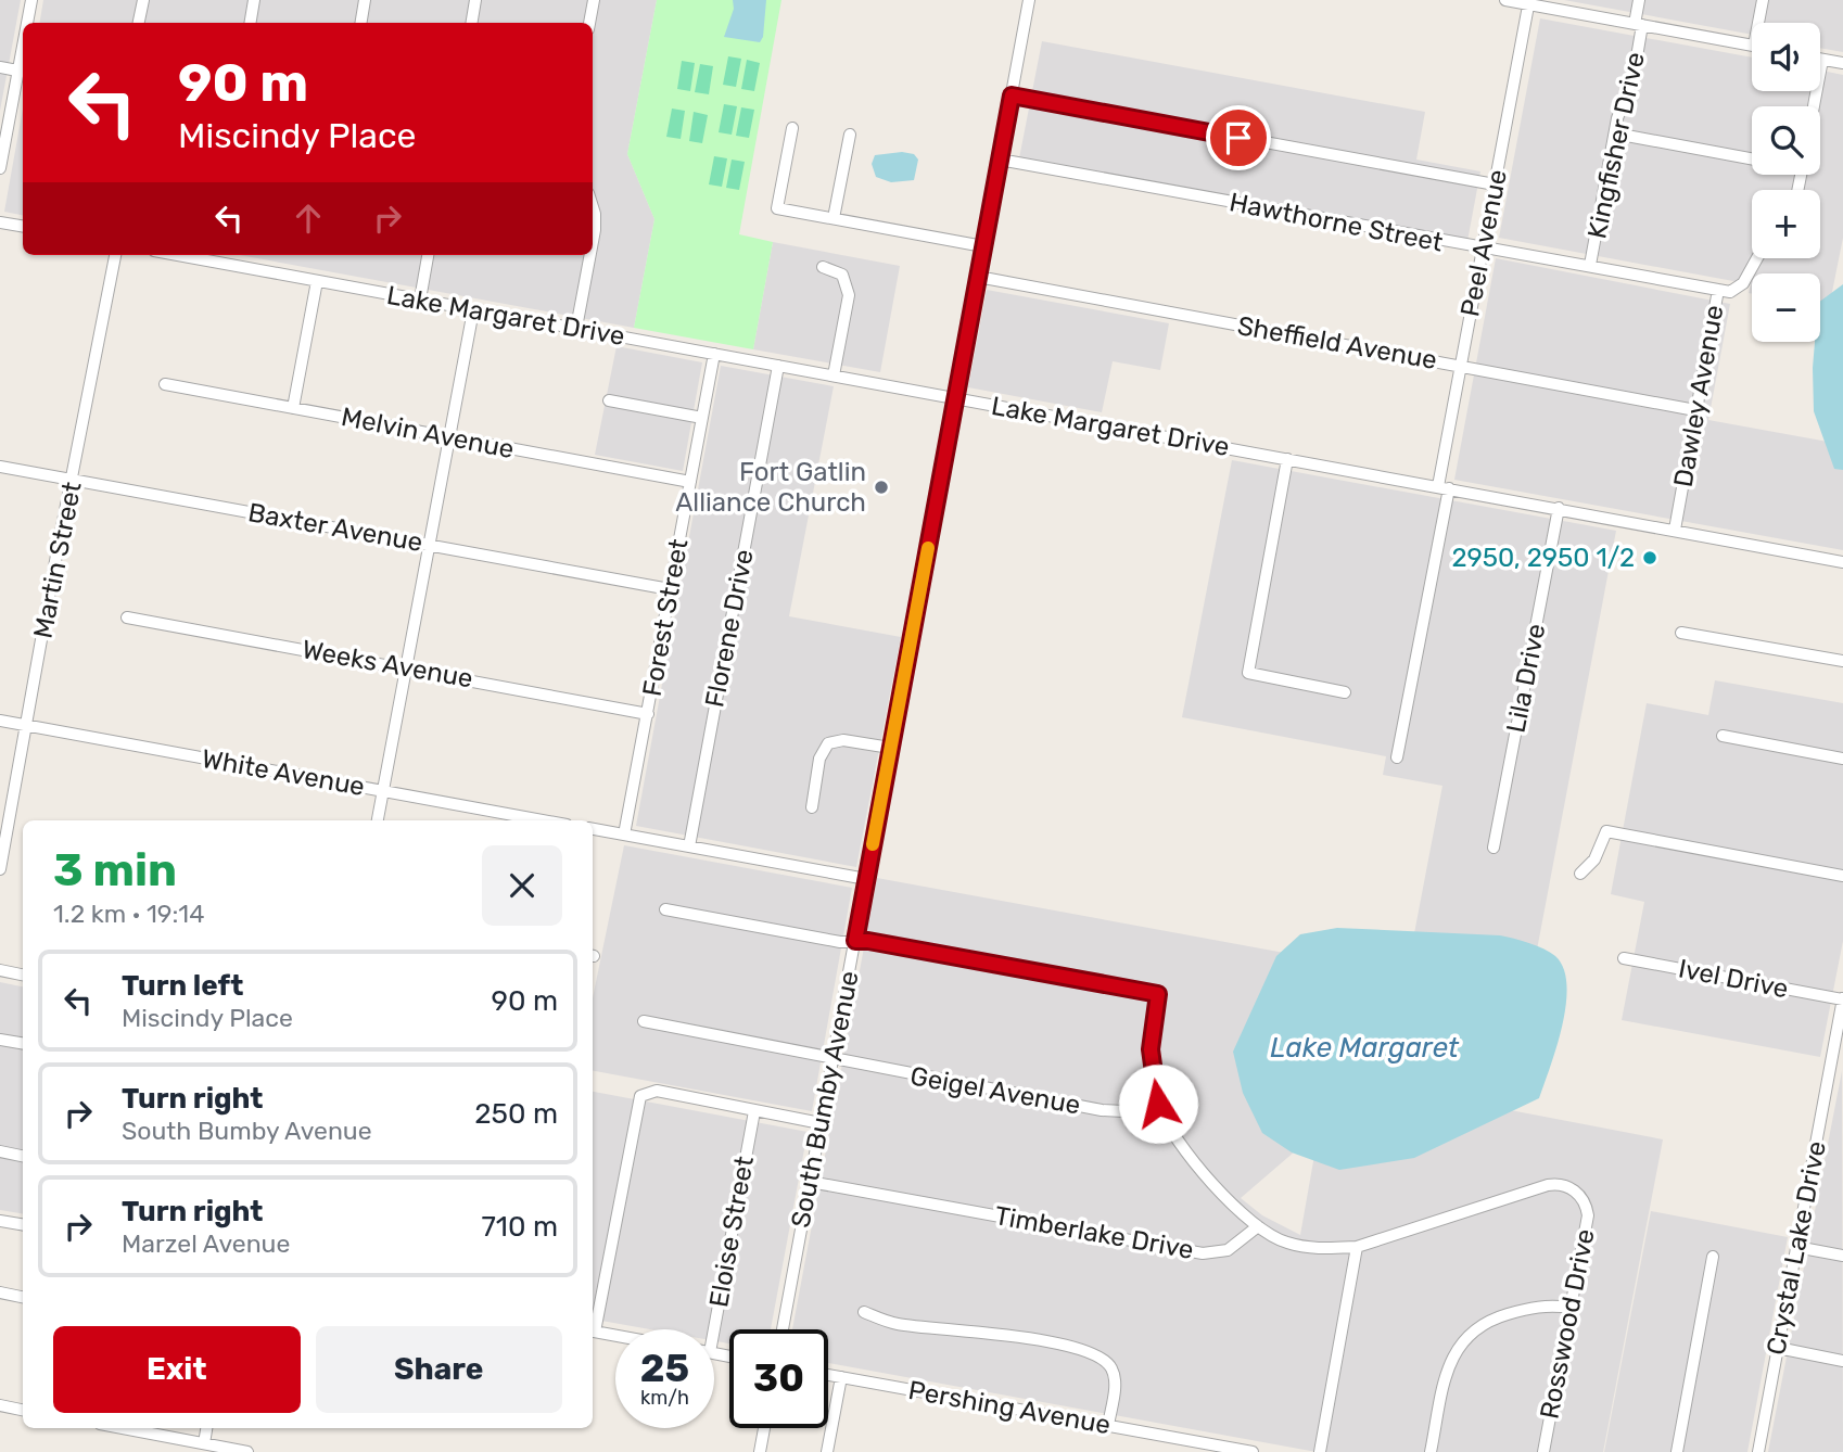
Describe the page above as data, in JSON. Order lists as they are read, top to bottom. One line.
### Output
{"streets":{"street":["Kingfisher Drive","Hawthorne Street","Peel Avenue","Lake Margaret Drive","Sheffield Avenue","Dawley Avenue","Melvin Avenue","Baxter Avenue","Martin Street","Forest Street","Florene Drive","Weeks Avenue","Lila Drive","White Avenue","Ivel Drive","Geigel Avenue","South Bumby Avenue","Eloise Street","Timberlake Drive","Crystal Lake Drive","Rosswood Drive","Pershing Avenue"]},"crossings":[["Kingfisher Drive","Hawthorne Street"],["Hawthorne Street","Peel Avenue"],["Hawthorne Street","Dawley Avenue"],["Hawthorne Street","South Bumby Avenue"],["Peel Avenue","Lake Margaret Drive"],["Peel Avenue","Sheffield Avenue"],["Lake Margaret Drive","Dawley Avenue"],["Lake Margaret Drive","Forest Street"],["Lake Margaret Drive","Florene Drive"],["Lake Margaret Drive","Lila Drive"],["Lake Margaret Drive","South Bumby Avenue"],["Sheffield Avenue","Dawley Avenue"],["Sheffield Avenue","South Bumby Avenue"],["Melvin Avenue","Forest Street"],["Baxter Avenue","Martin Street"],["Baxter Avenue","Forest Street"],["Martin Street","White Avenue"],["Forest Street","Weeks Avenue"],["Ivel Drive","Crystal Lake Drive"],["Geigel Avenue","South Bumby Avenue"],["South Bumby Avenue","Timberlake Drive"]],"water":["Lake Margaret"],"places":["Fort Gatlin Alliance Church","2950, 2950 1/2"],"page":{"map_buttons":["+","−"],"turn":["90 m","Miscindy Place"],"heading":["3 min","1.2 km · 19:14"],"list":[{"name":"Turn left","note":"Miscindy Place","value":"90 m"},{"name":"Turn right","note":"South Bumby Avenue","value":"250 m"},{"name":"Turn right","note":"Marzel Avenue","value":"710 m"}],"buttons":["Exit","Share"],"speed":"25 km/h","limit":"30"}}
